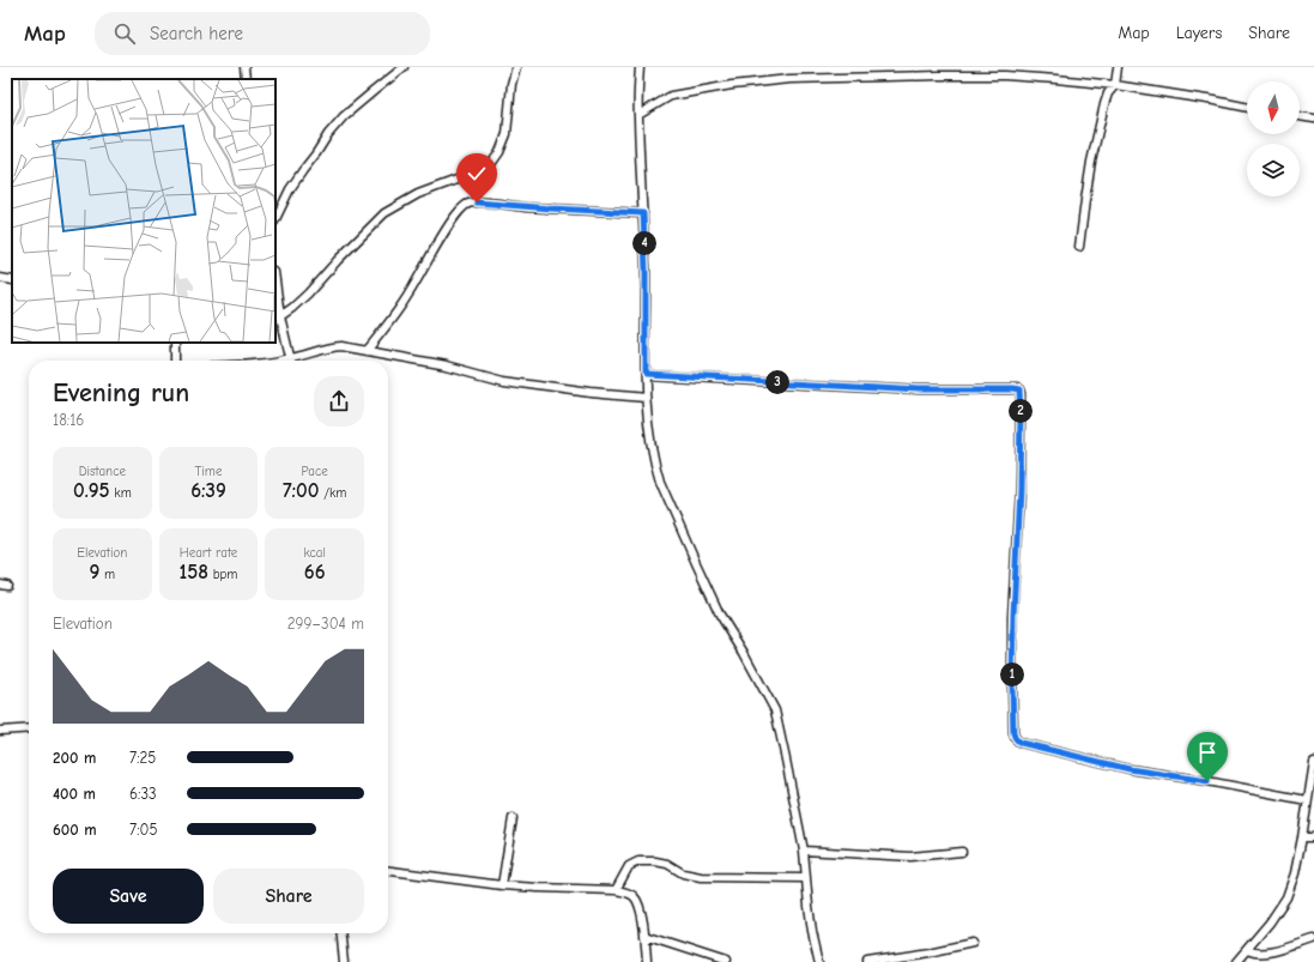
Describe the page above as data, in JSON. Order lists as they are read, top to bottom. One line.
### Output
{"north":"bottom","page":{"header":"Map","search":"Search here","nav":["Map","Layers","Share"],"pins":["4","3","2","1"],"heading":["Evening run","18:16"],"stats":[["Distance","0.95 km"],["Time","6:39"],["Pace","7:00 /km"],["Elevation","9 m"],["Heart rate","158 bpm"],["kcal","66"]],"chart":["Elevation","299–304 m"],"list":[{"name":"200 m","note":"7:25"},{"name":"400 m","note":"6:33"},{"name":"600 m","note":"7:05"}],"buttons":["Save","Share"]}}
